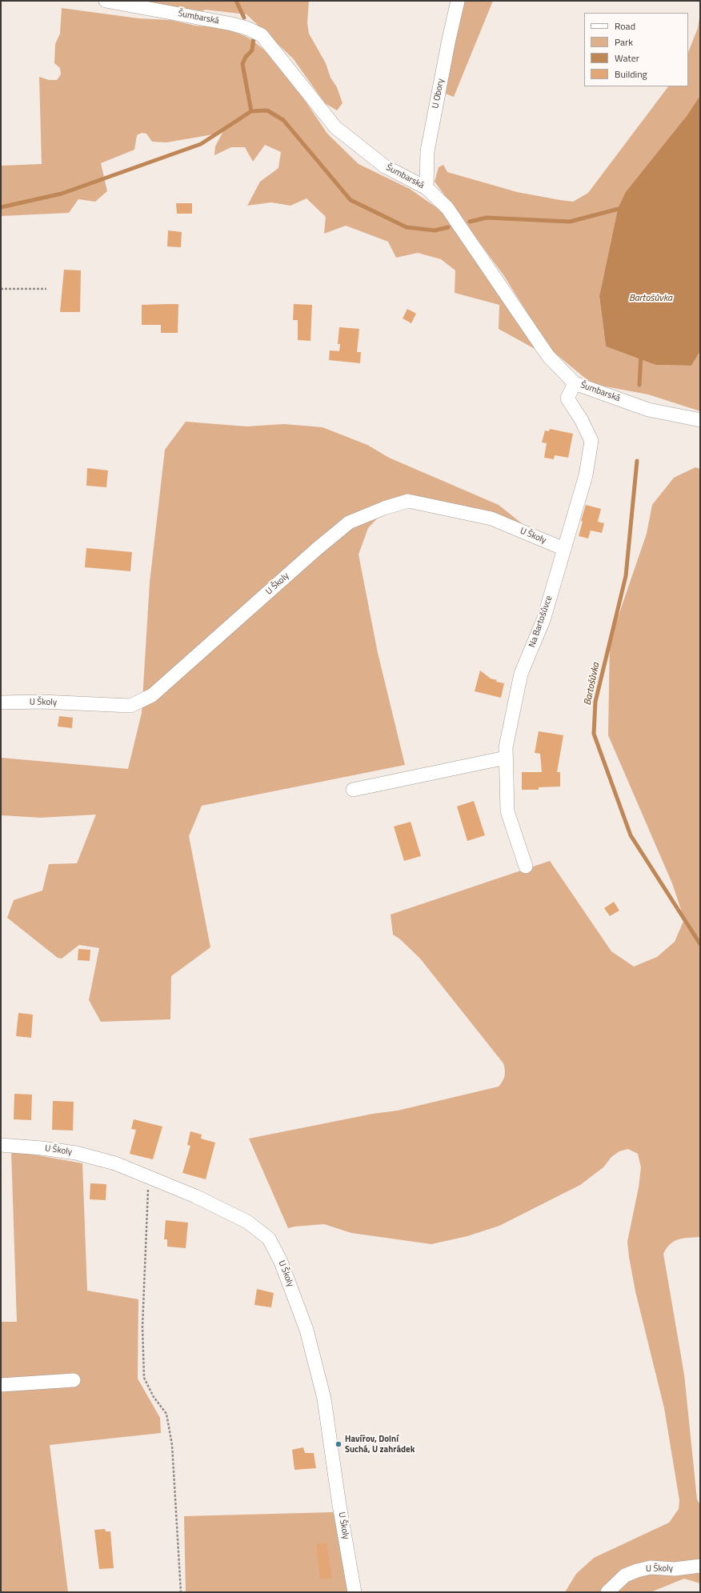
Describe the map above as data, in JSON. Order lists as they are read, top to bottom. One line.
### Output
{"streets":{"street":["Šumbarská","U Obory","U Školy","Na Bartošůvce"]},"crossings":[["Šumbarská","U Obory"],["Šumbarská","Na Bartošůvce"],["U Školy","Na Bartošůvce"]],"water":["Bartošůvka"],"places":["Havířov, Dolní Suchá, U zahrádek"],"legend":["Road","Park","Water","Building"]}
